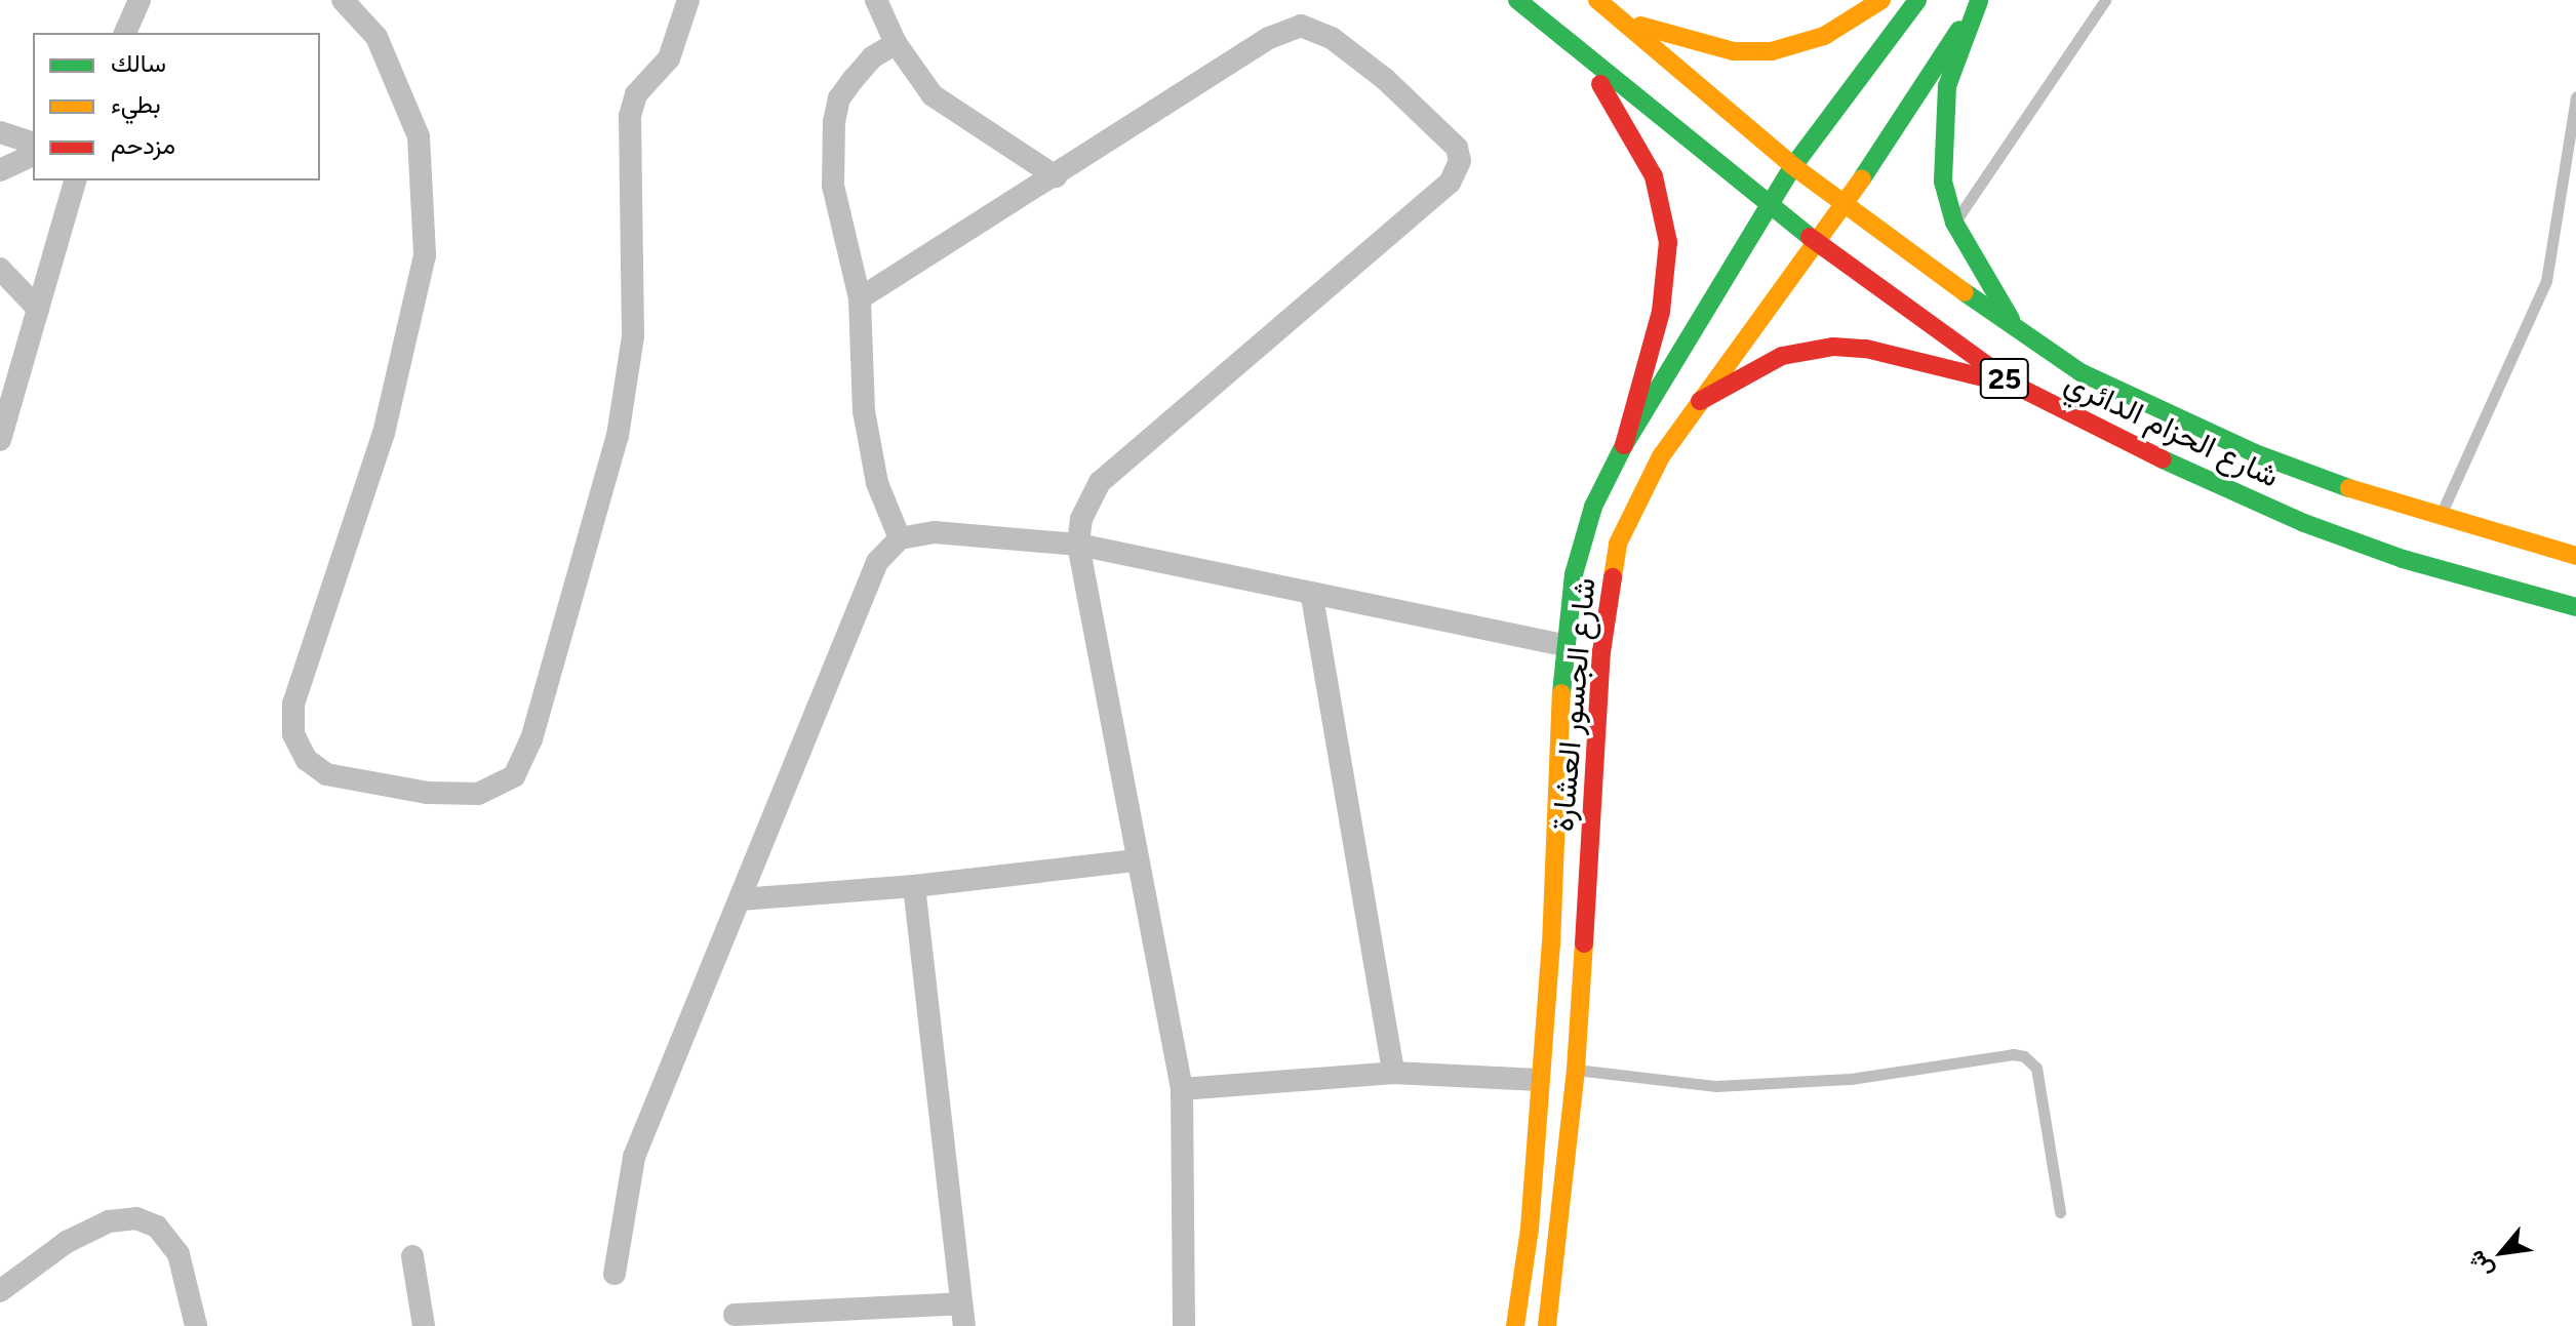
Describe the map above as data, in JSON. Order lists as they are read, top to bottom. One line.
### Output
{"streets":{"main road":["25","شارع الحزام الدائري","شارع الجسور العشارة"]},"crossings":[["شارع الحزام الدائري","شارع الجسور العشارة"]],"legend":["سالك","بطيء","مزدحم"],"north":"bottom left"}
